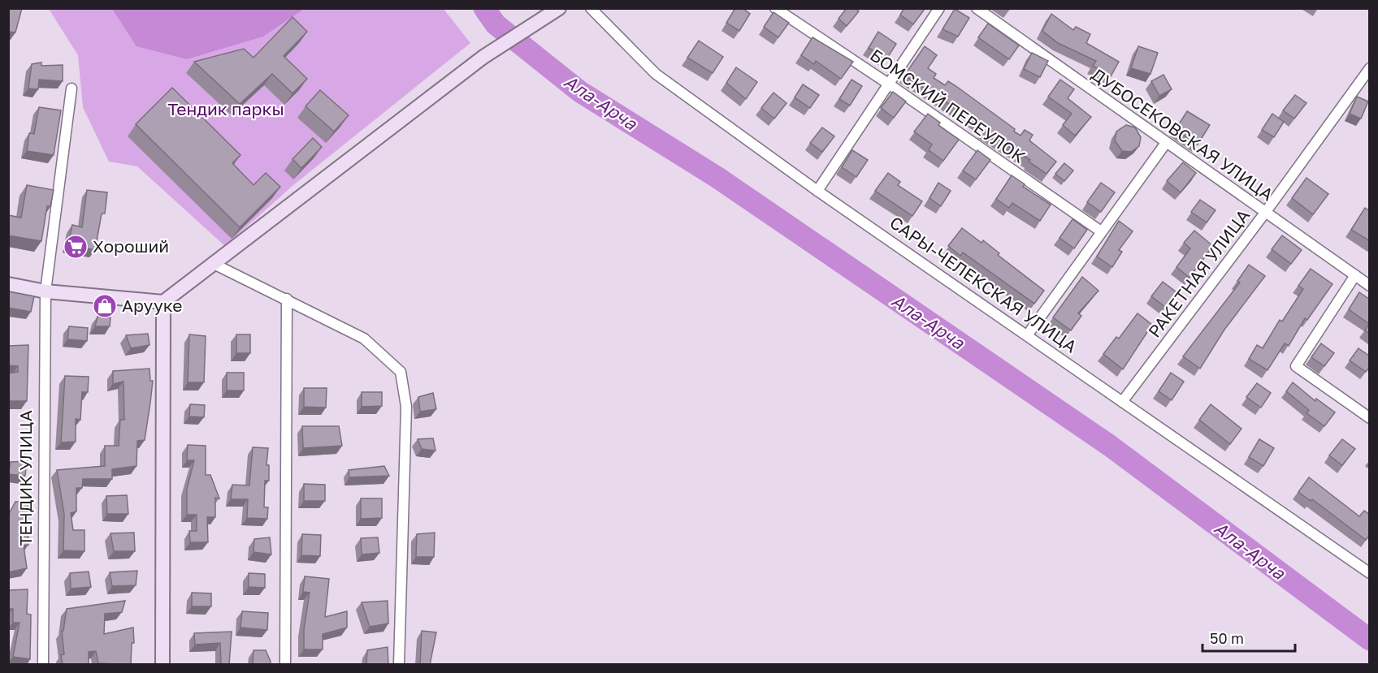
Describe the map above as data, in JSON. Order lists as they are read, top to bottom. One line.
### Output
{"streets":{"street":["БОМСКИЙ ПЕРЕУЛОК","ДУБОСЕКОВСКАЯ УЛИЦА","РАКЕТНАЯ УЛИЦА","САРЫ-ЧЕЛЕКСКАЯ УЛИЦА","ТЕНДИК УЛИЦА"]},"crossings":[["ДУБОСЕКОВСКАЯ УЛИЦА","РАКЕТНАЯ УЛИЦА"],["РАКЕТНАЯ УЛИЦА","САРЫ-ЧЕЛЕКСКАЯ УЛИЦА"]],"water":["Ала-Арча"],"parks":["Тендик паркы"],"places":{"supermarket":["Хороший"],"shop":["Арууке"]},"scale_bar":"50 m"}
